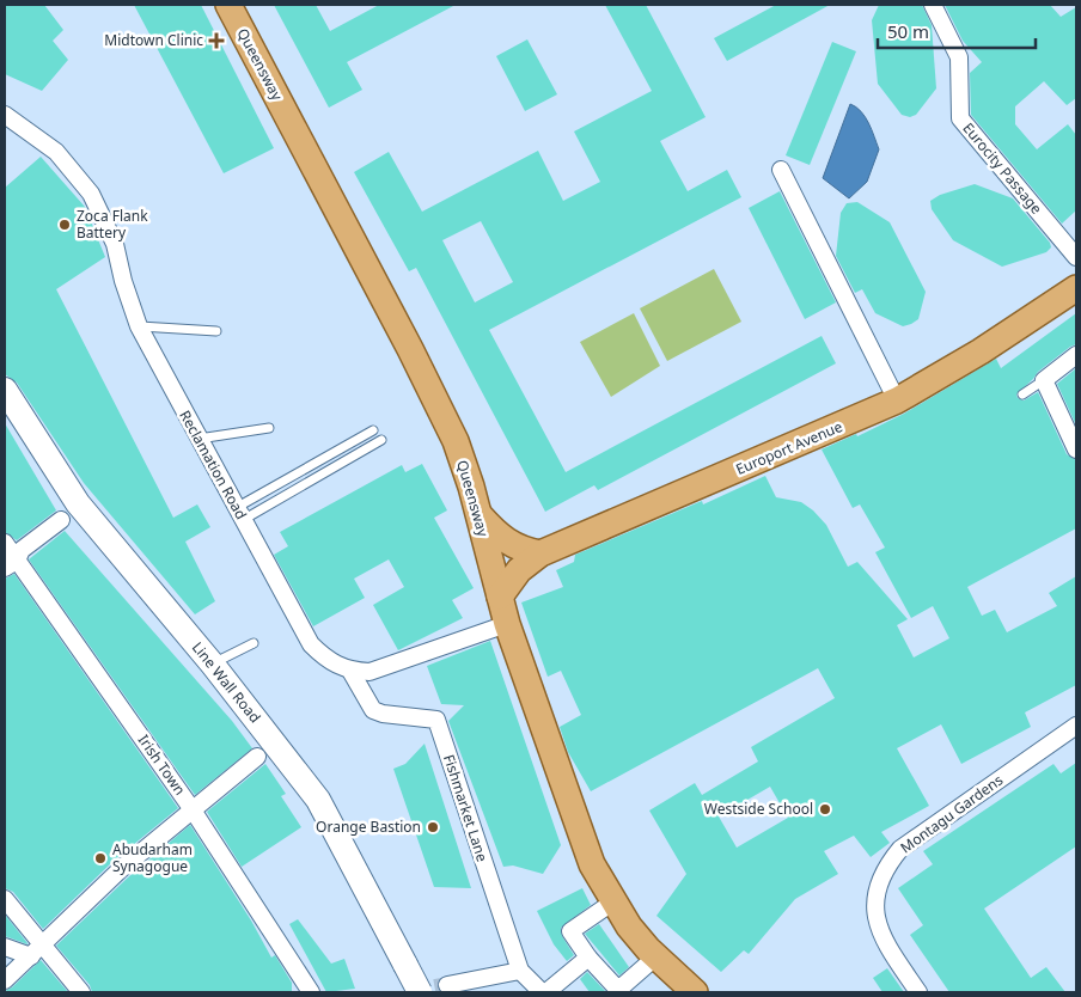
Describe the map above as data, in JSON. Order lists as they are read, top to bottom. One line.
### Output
{"streets":{"main road":["Queensway","Europort Avenue"],"street":["Eurocity Passage","Reclamation Road","Line Wall Road","Irish Town","Fishmarket Lane","Montagu Gardens"]},"crossings":[["Queensway","Europort Avenue"],["Reclamation Road","Fishmarket Lane"]],"places":{"health":["Midtown Clinic"],"other":["Zoca Flank Battery","Westside School","Orange Bastion","Abudarham Synagogue"]},"scale_bar":"50 m"}
